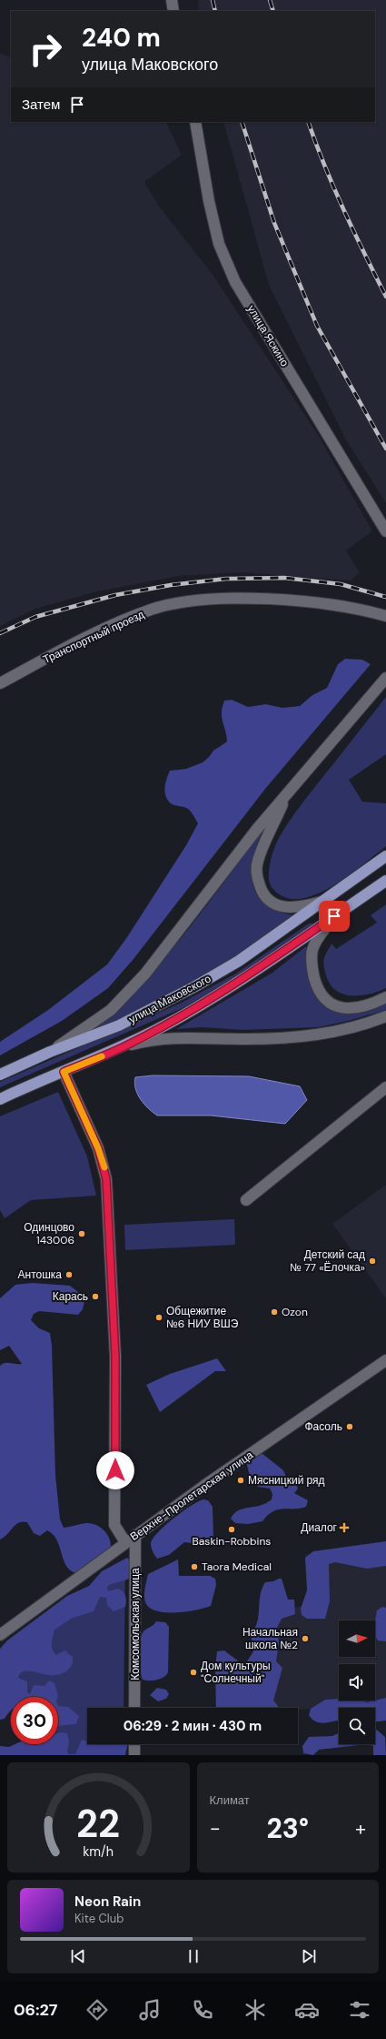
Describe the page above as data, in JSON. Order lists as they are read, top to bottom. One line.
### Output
{"streets":{"main road":["улица Маковского"],"street":["улица Яскино","Транспортный проезд","Верхне-Пролетарская улица","Комсомольская улица"]},"crossings":[["Верхне-Пролетарская улица","Комсомольская улица"]],"places":{"other":["Одинцово 143006","Детский сад № 77 «Ёлочка»","Антошка","Карась","Ozon","Общежитие №6 НИУ ВШЭ","Фасоль","Мясницкий ряд","Baskin-Robbins","Taora Medical","Начальная школа №2","Дом культуры \"Солнечный\""],"health":["Диалог"]},"north":"right","page":{"turn":["240 m","улица Маковского"],"then":"Затем","limit":"30","trip":"06:29 · 2 мин · 430 m","tile":"Климат","heat":["−","23°","+"],"song":["Neon Rain","Kite Club"],"tabs":"06:27","gauge":["22","km/h"]}}
